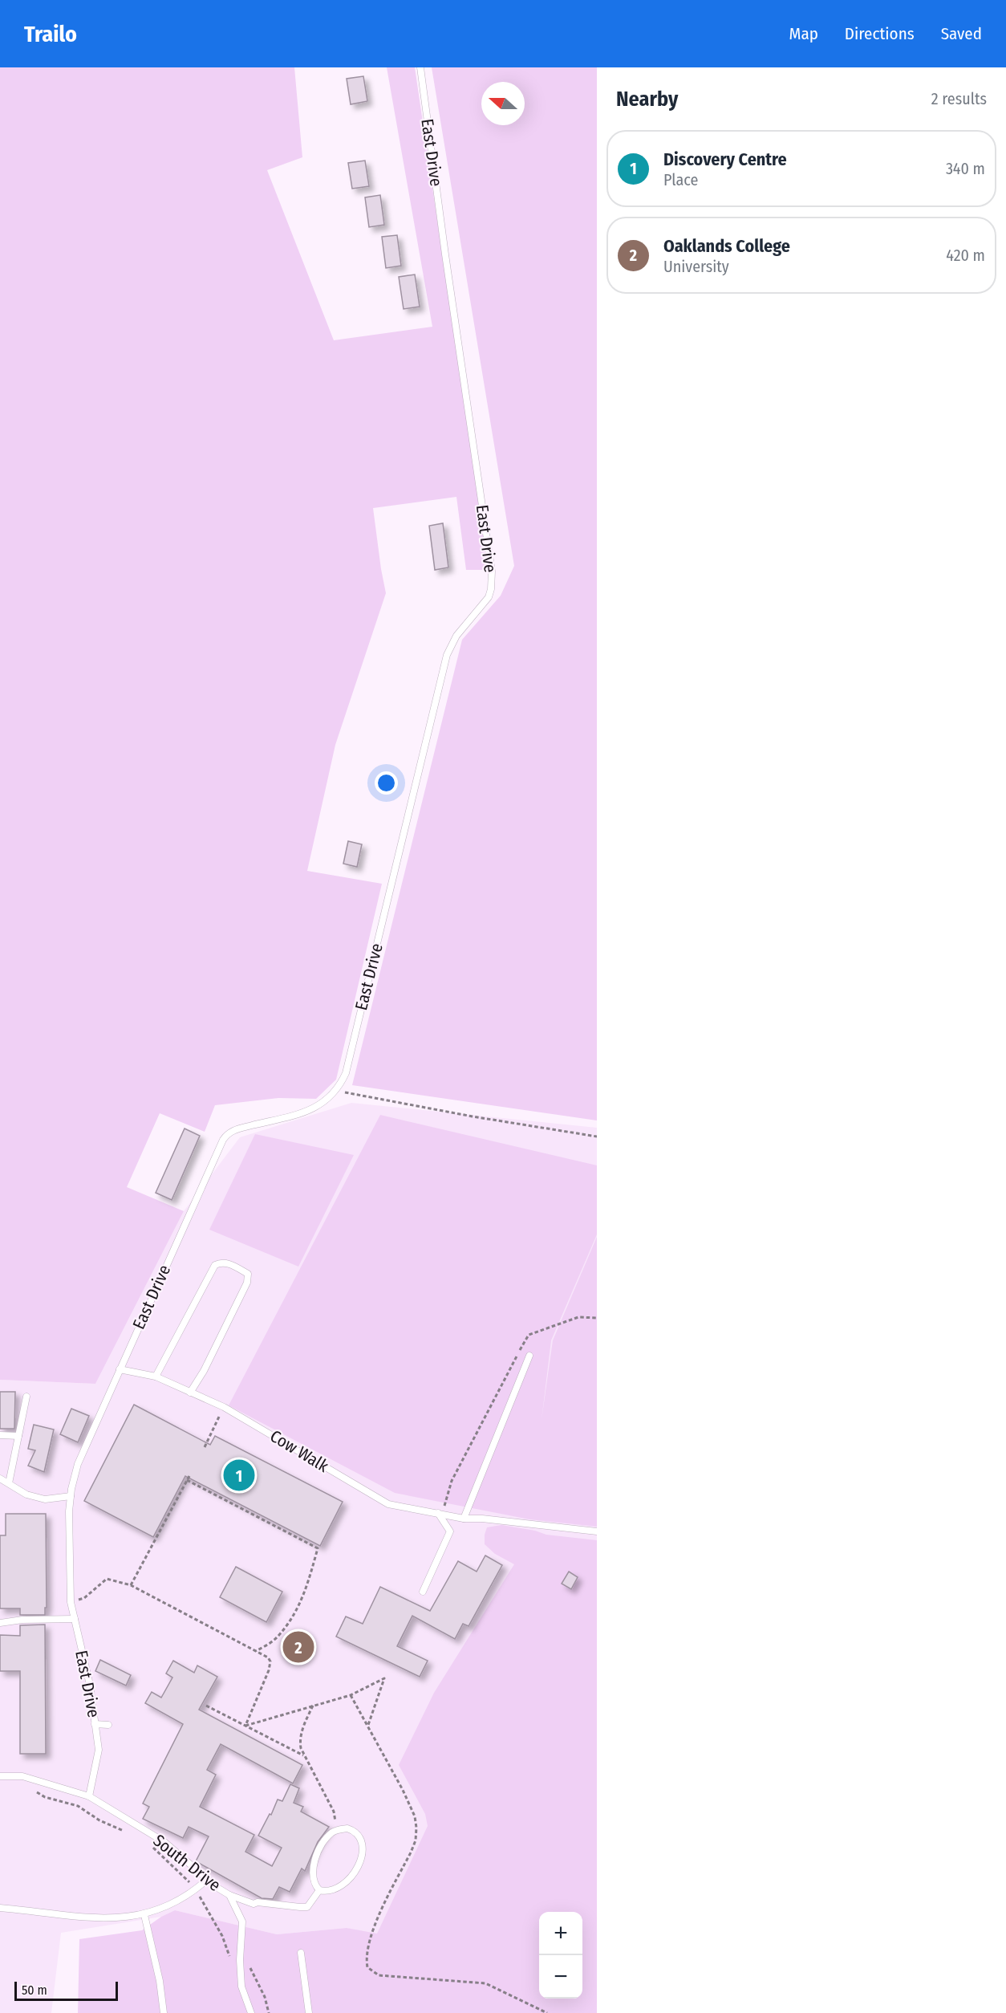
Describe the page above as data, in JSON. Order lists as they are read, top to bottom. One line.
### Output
{"streets":{"lane":["East Drive","Cow Walk","South Drive"]},"crossings":[["East Drive","Cow Walk"],["East Drive","South Drive"]],"scale_bar":"50 m","north":"left","page":{"header":"Trailo","nav":["Map","Directions","Saved"],"heading":["Nearby","2 results"],"list":[{"mark":"1","name":"Discovery Centre","note":"Place","value":"340 m"},{"mark":"2","name":"Oaklands College","note":"University","value":"420 m"}],"pins":["1","2"],"map_buttons":["+","−"],"scale":"50 m"}}
